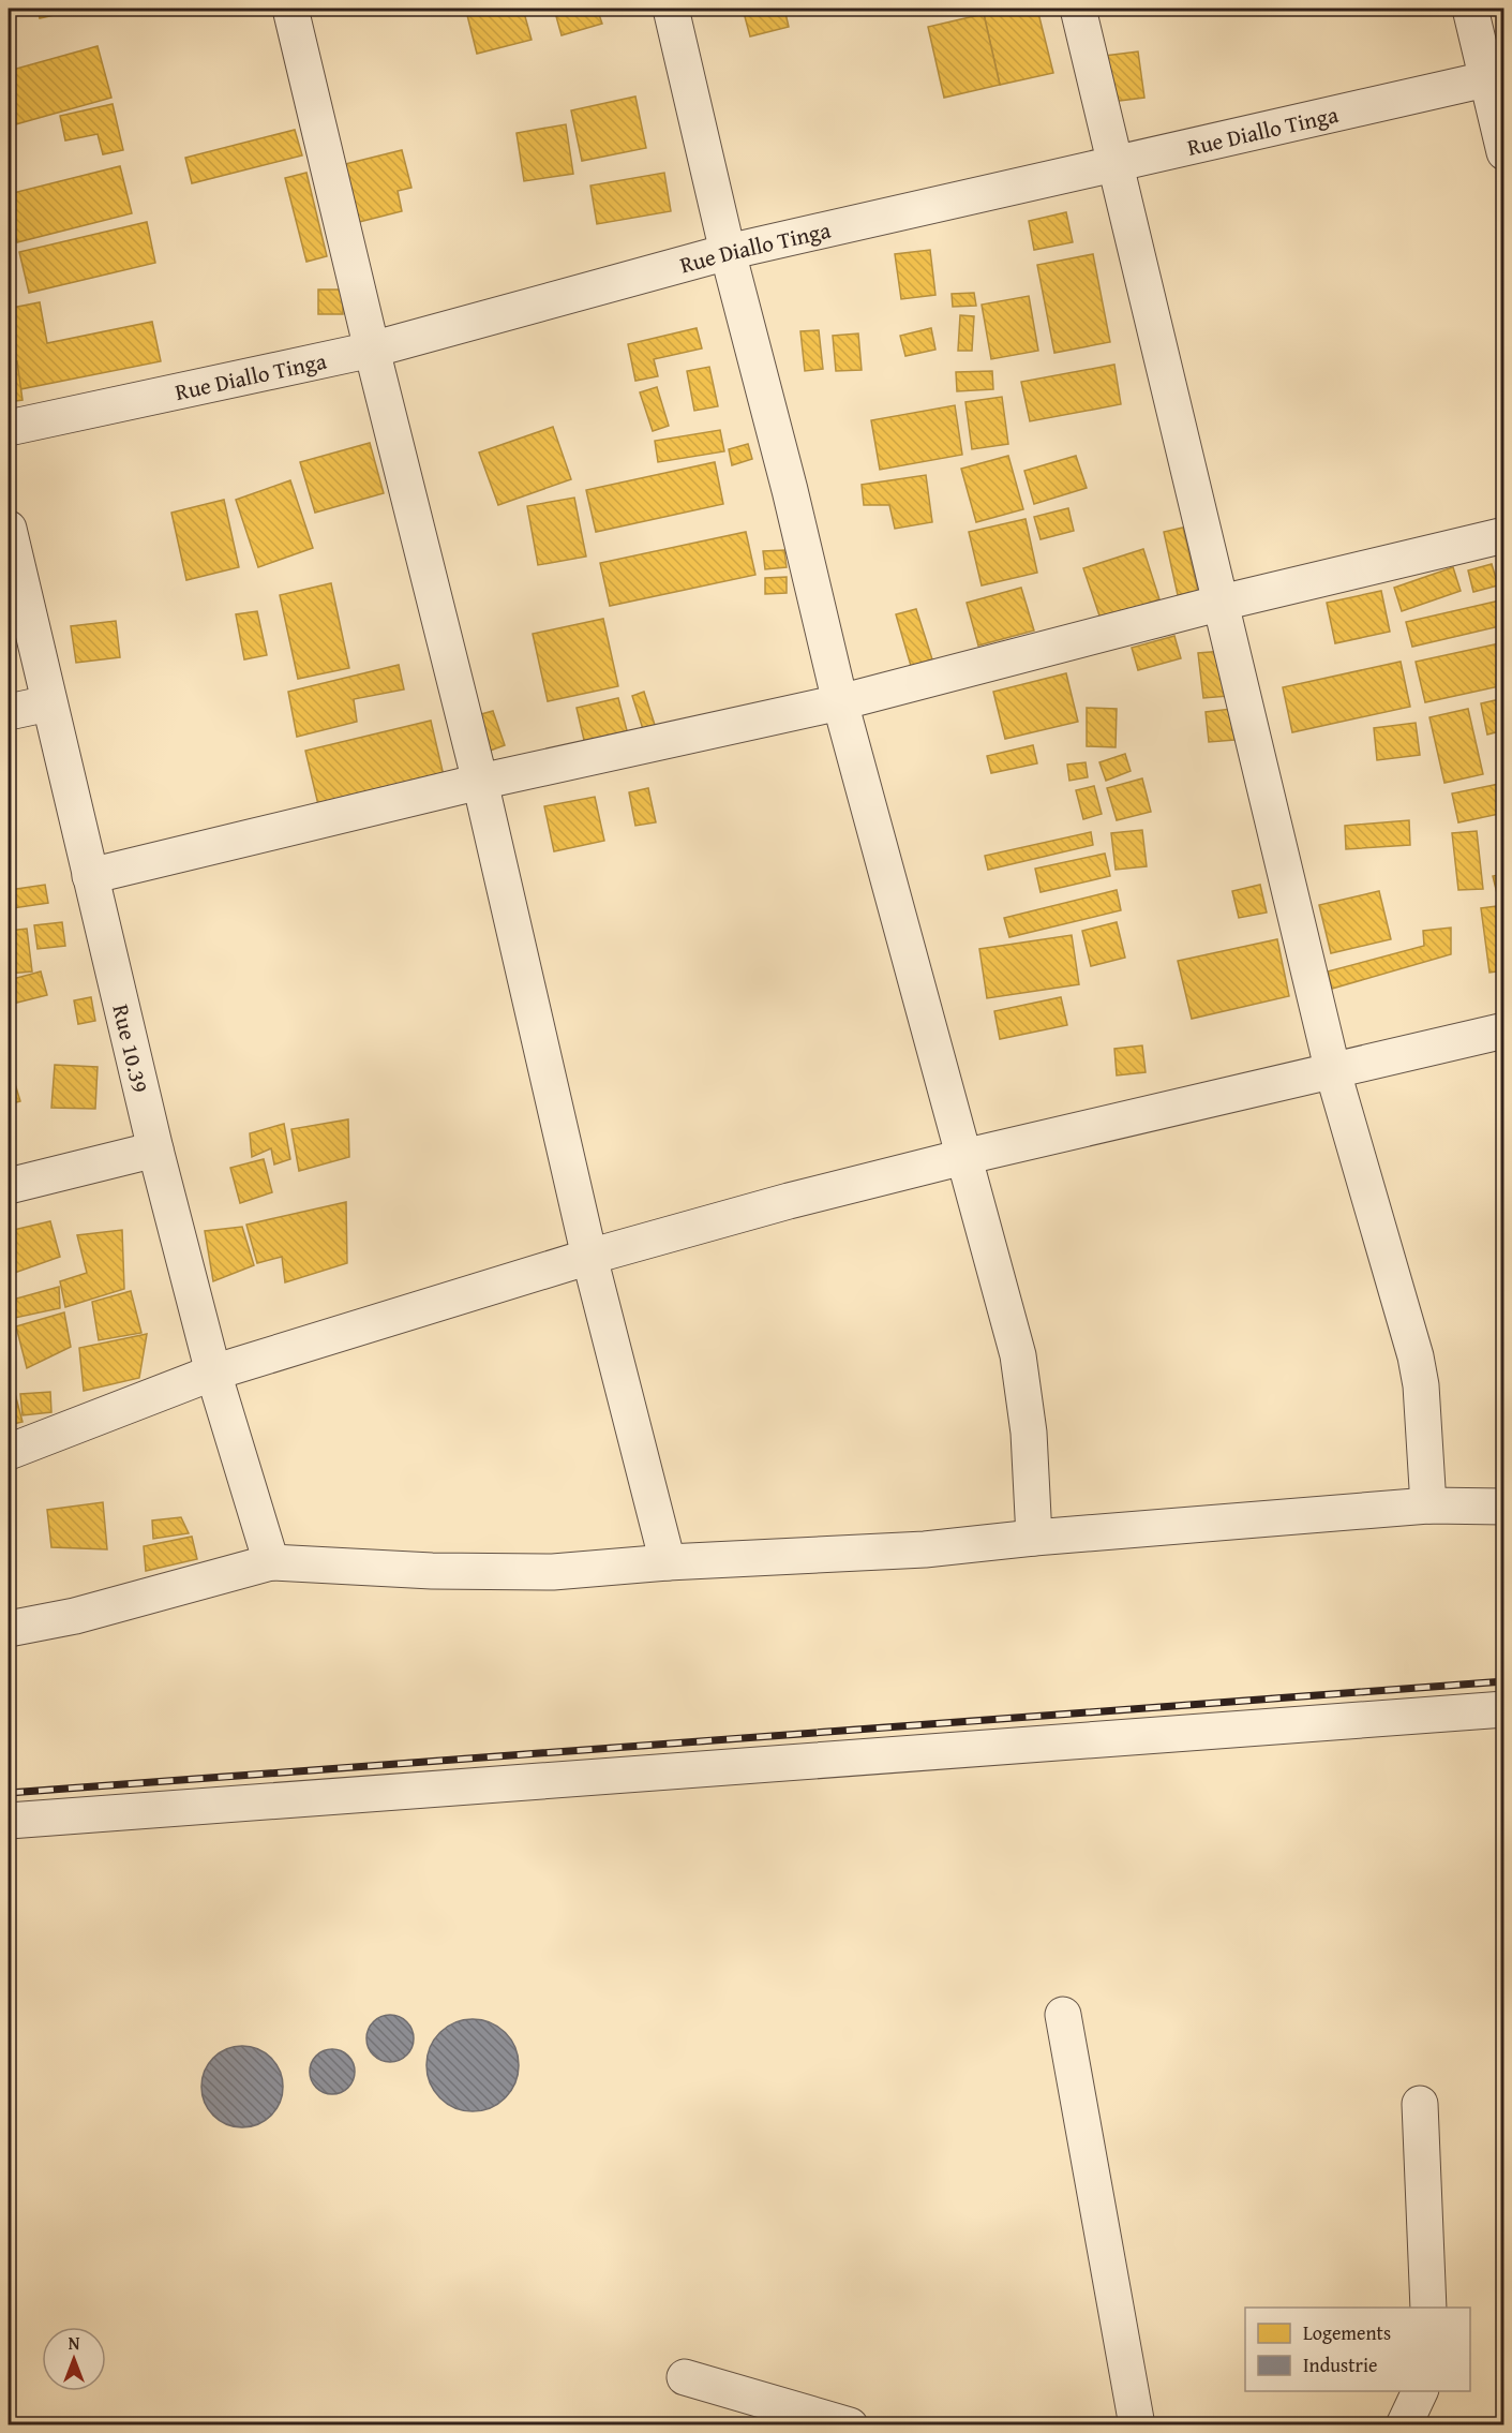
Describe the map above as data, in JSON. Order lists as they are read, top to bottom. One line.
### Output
{"streets":{"street":["Rue Diallo Tinga","Rue 10.39"]},"legend":["Logements","Industrie"],"north":"top"}
